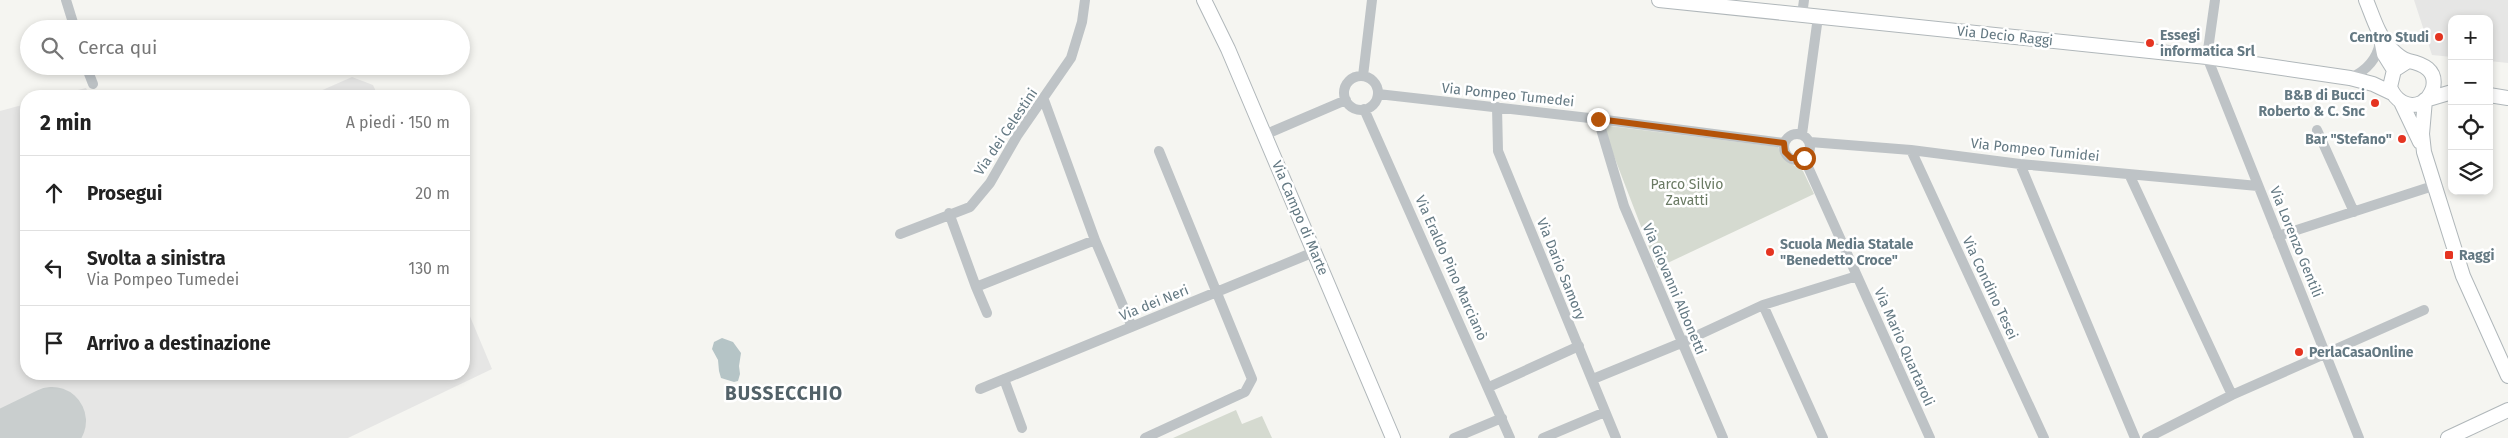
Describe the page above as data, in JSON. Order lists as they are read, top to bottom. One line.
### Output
{"streets":{"main road":["Via Decio Raggi","Via Campo di Marte"],"street":["Via Pompeo Tumedei","Via dei Celestini","Via Pompeo Tumidei","Via Lorenzo Gentili","Via Eraldo Pino Marcianò","Via Dario Samory","Via Condino Tesei","Via Giovanni Albonetti","Via dei Neri","Via Mario Quartaroli"]},"crossings":[["Via Decio Raggi","Via Lorenzo Gentili"],["Via Pompeo Tumedei","Via Pompeo Tumidei"],["Via Pompeo Tumedei","Via Eraldo Pino Marcianò"],["Via Pompeo Tumedei","Via Dario Samory"],["Via Pompeo Tumedei","Via Giovanni Albonetti"],["Via Pompeo Tumedei","Via Mario Quartaroli"],["Via Pompeo Tumidei","Via Lorenzo Gentili"],["Via Pompeo Tumidei","Via Condino Tesei"],["Via Pompeo Tumidei","Via Mario Quartaroli"],["Via Campo di Marte","Via dei Neri"]],"districts":["BUSSECCHIO"],"parks":["Parco Silvio Zavatti"],"places":{"other":["Centro Studi","Essegi informatica Srl","B&B di Bucci Roberto & C. Snc","Bar \"Stefano\"","Scuola Media Statale \"Benedetto Croce\"","PerlaCasaOnline"],"transit":["Raggi"]},"page":{"map_buttons":["+","−"],"search":"Cerca qui","heading":["2 min","A piedi · 150 m"],"list":[["Prosegui","20 m"],["Svolta a sinistra","Via Pompeo Tumedei","130 m"],"Arrivo a destinazione"]}}
